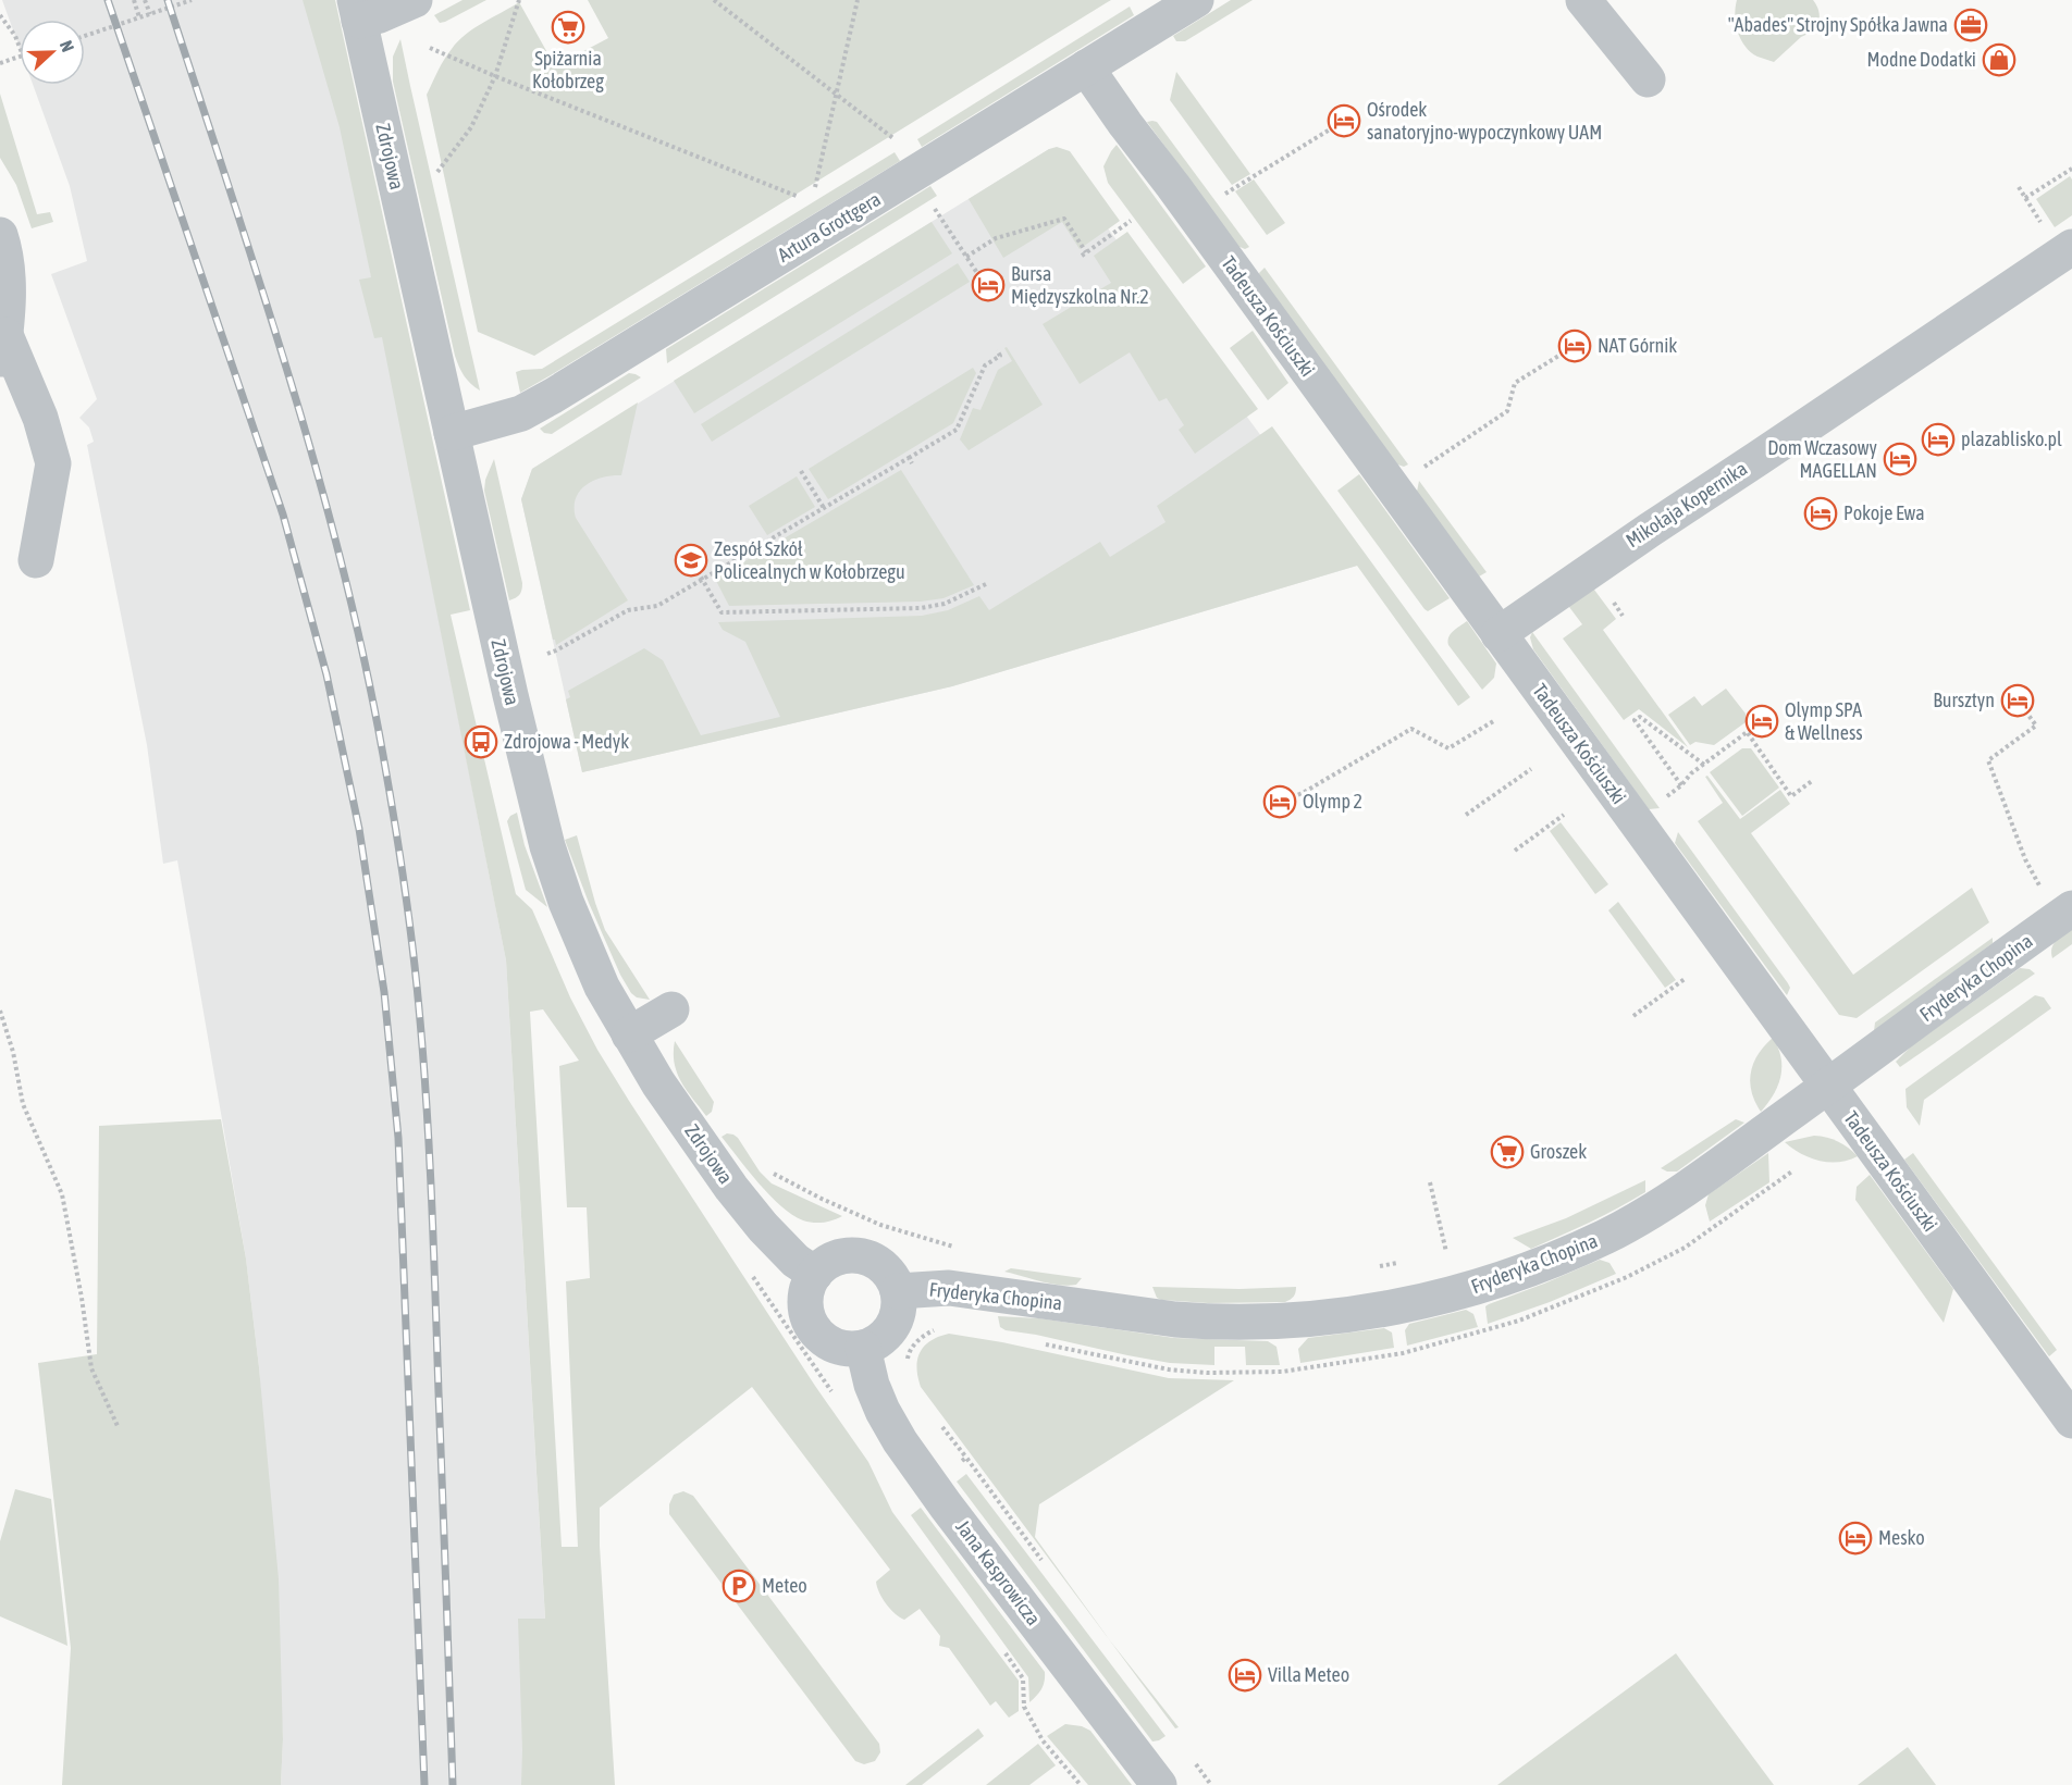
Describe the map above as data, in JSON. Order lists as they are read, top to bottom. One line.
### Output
{"streets":{"street":["Zdrojowa","Artura Grottgera","Tadeusza Kościuszki","Mikołaja Kopernika","Fryderyka Chopina","Jana Kasprowicza"]},"crossings":[["Zdrojowa","Artura Grottgera"],["Zdrojowa","Fryderyka Chopina"],["Zdrojowa","Jana Kasprowicza"],["Artura Grottgera","Tadeusza Kościuszki"],["Tadeusza Kościuszki","Mikołaja Kopernika"],["Tadeusza Kościuszki","Fryderyka Chopina"],["Fryderyka Chopina","Jana Kasprowicza"]],"places":{"office":["\"Abades\" Strojny Spółka Jawna"],"supermarket":["Spiżarnia Kołobrzeg","Groszek"],"shop":["Modne Dodatki"],"hotel":["Ośrodek sanatoryjno-wypoczynkowy UAM","Bursa Międzyszkolna Nr.2","NAT Górnik","plazablisko.pl","Dom Wczasowy MAGELLAN","Pokoje Ewa","Bursztyn","Olymp SPA & Wellness","Olymp 2","Mesko","Villa Meteo"],"school or university":["Zespół Szkół Policealnych w Kołobrzegu"],"bus stop":["Zdrojowa - Medyk"],"parking":["Meteo"]},"north":"right"}
